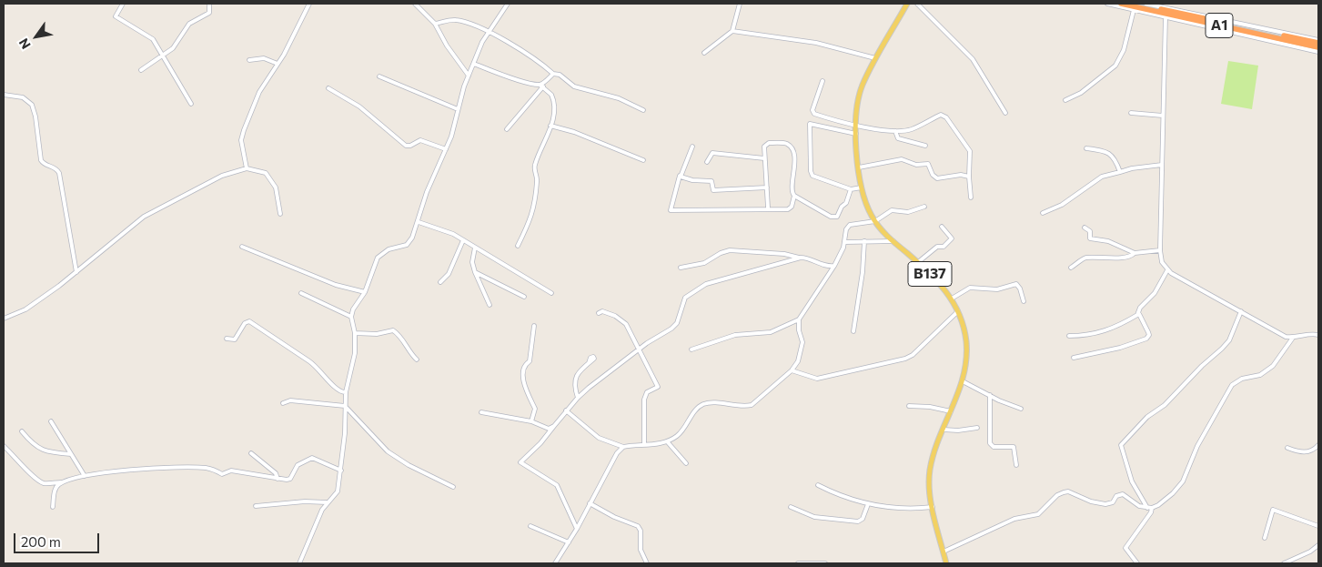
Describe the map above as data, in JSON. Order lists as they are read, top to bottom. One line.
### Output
{"streets":{"highway":["A1"],"main road":["B137"]},"scale_bar":"200 m","north":"bottom left"}
